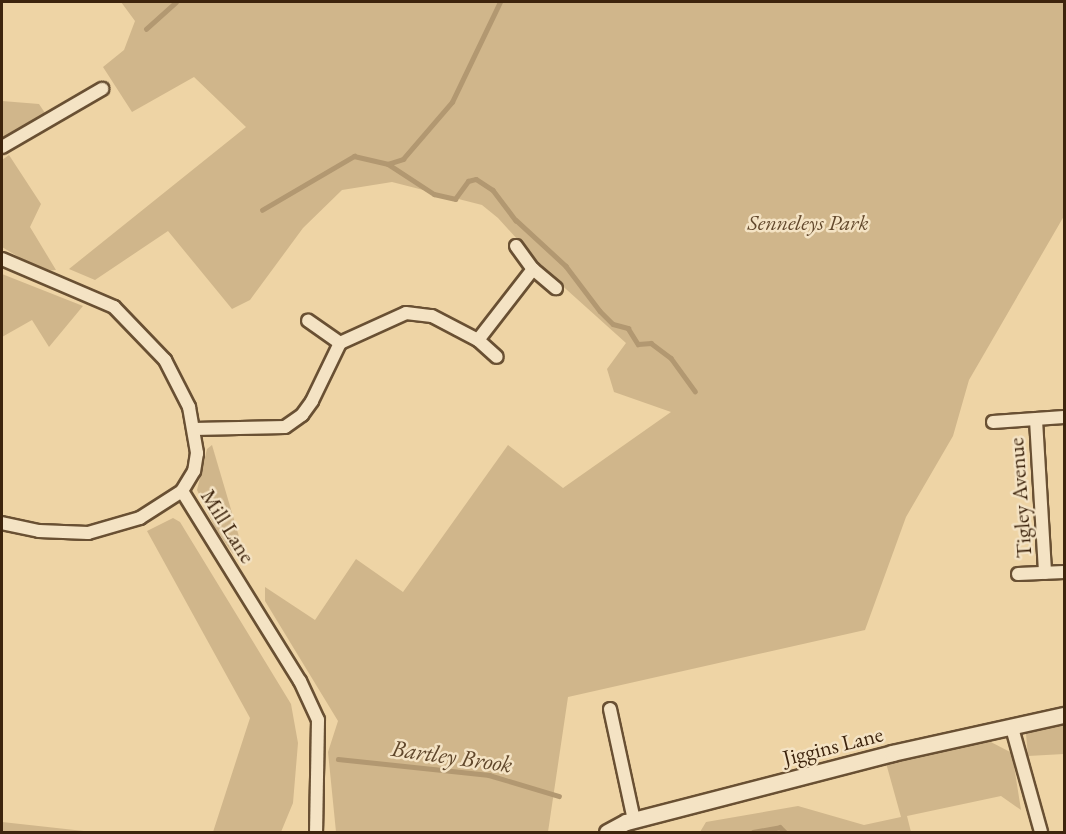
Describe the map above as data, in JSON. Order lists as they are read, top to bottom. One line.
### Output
{"streets":{"street":["Tigley Avenue","Mill Lane","Jiggins Lane"]},"water":["Bartley Brook"],"parks":["Senneleys Park"]}
